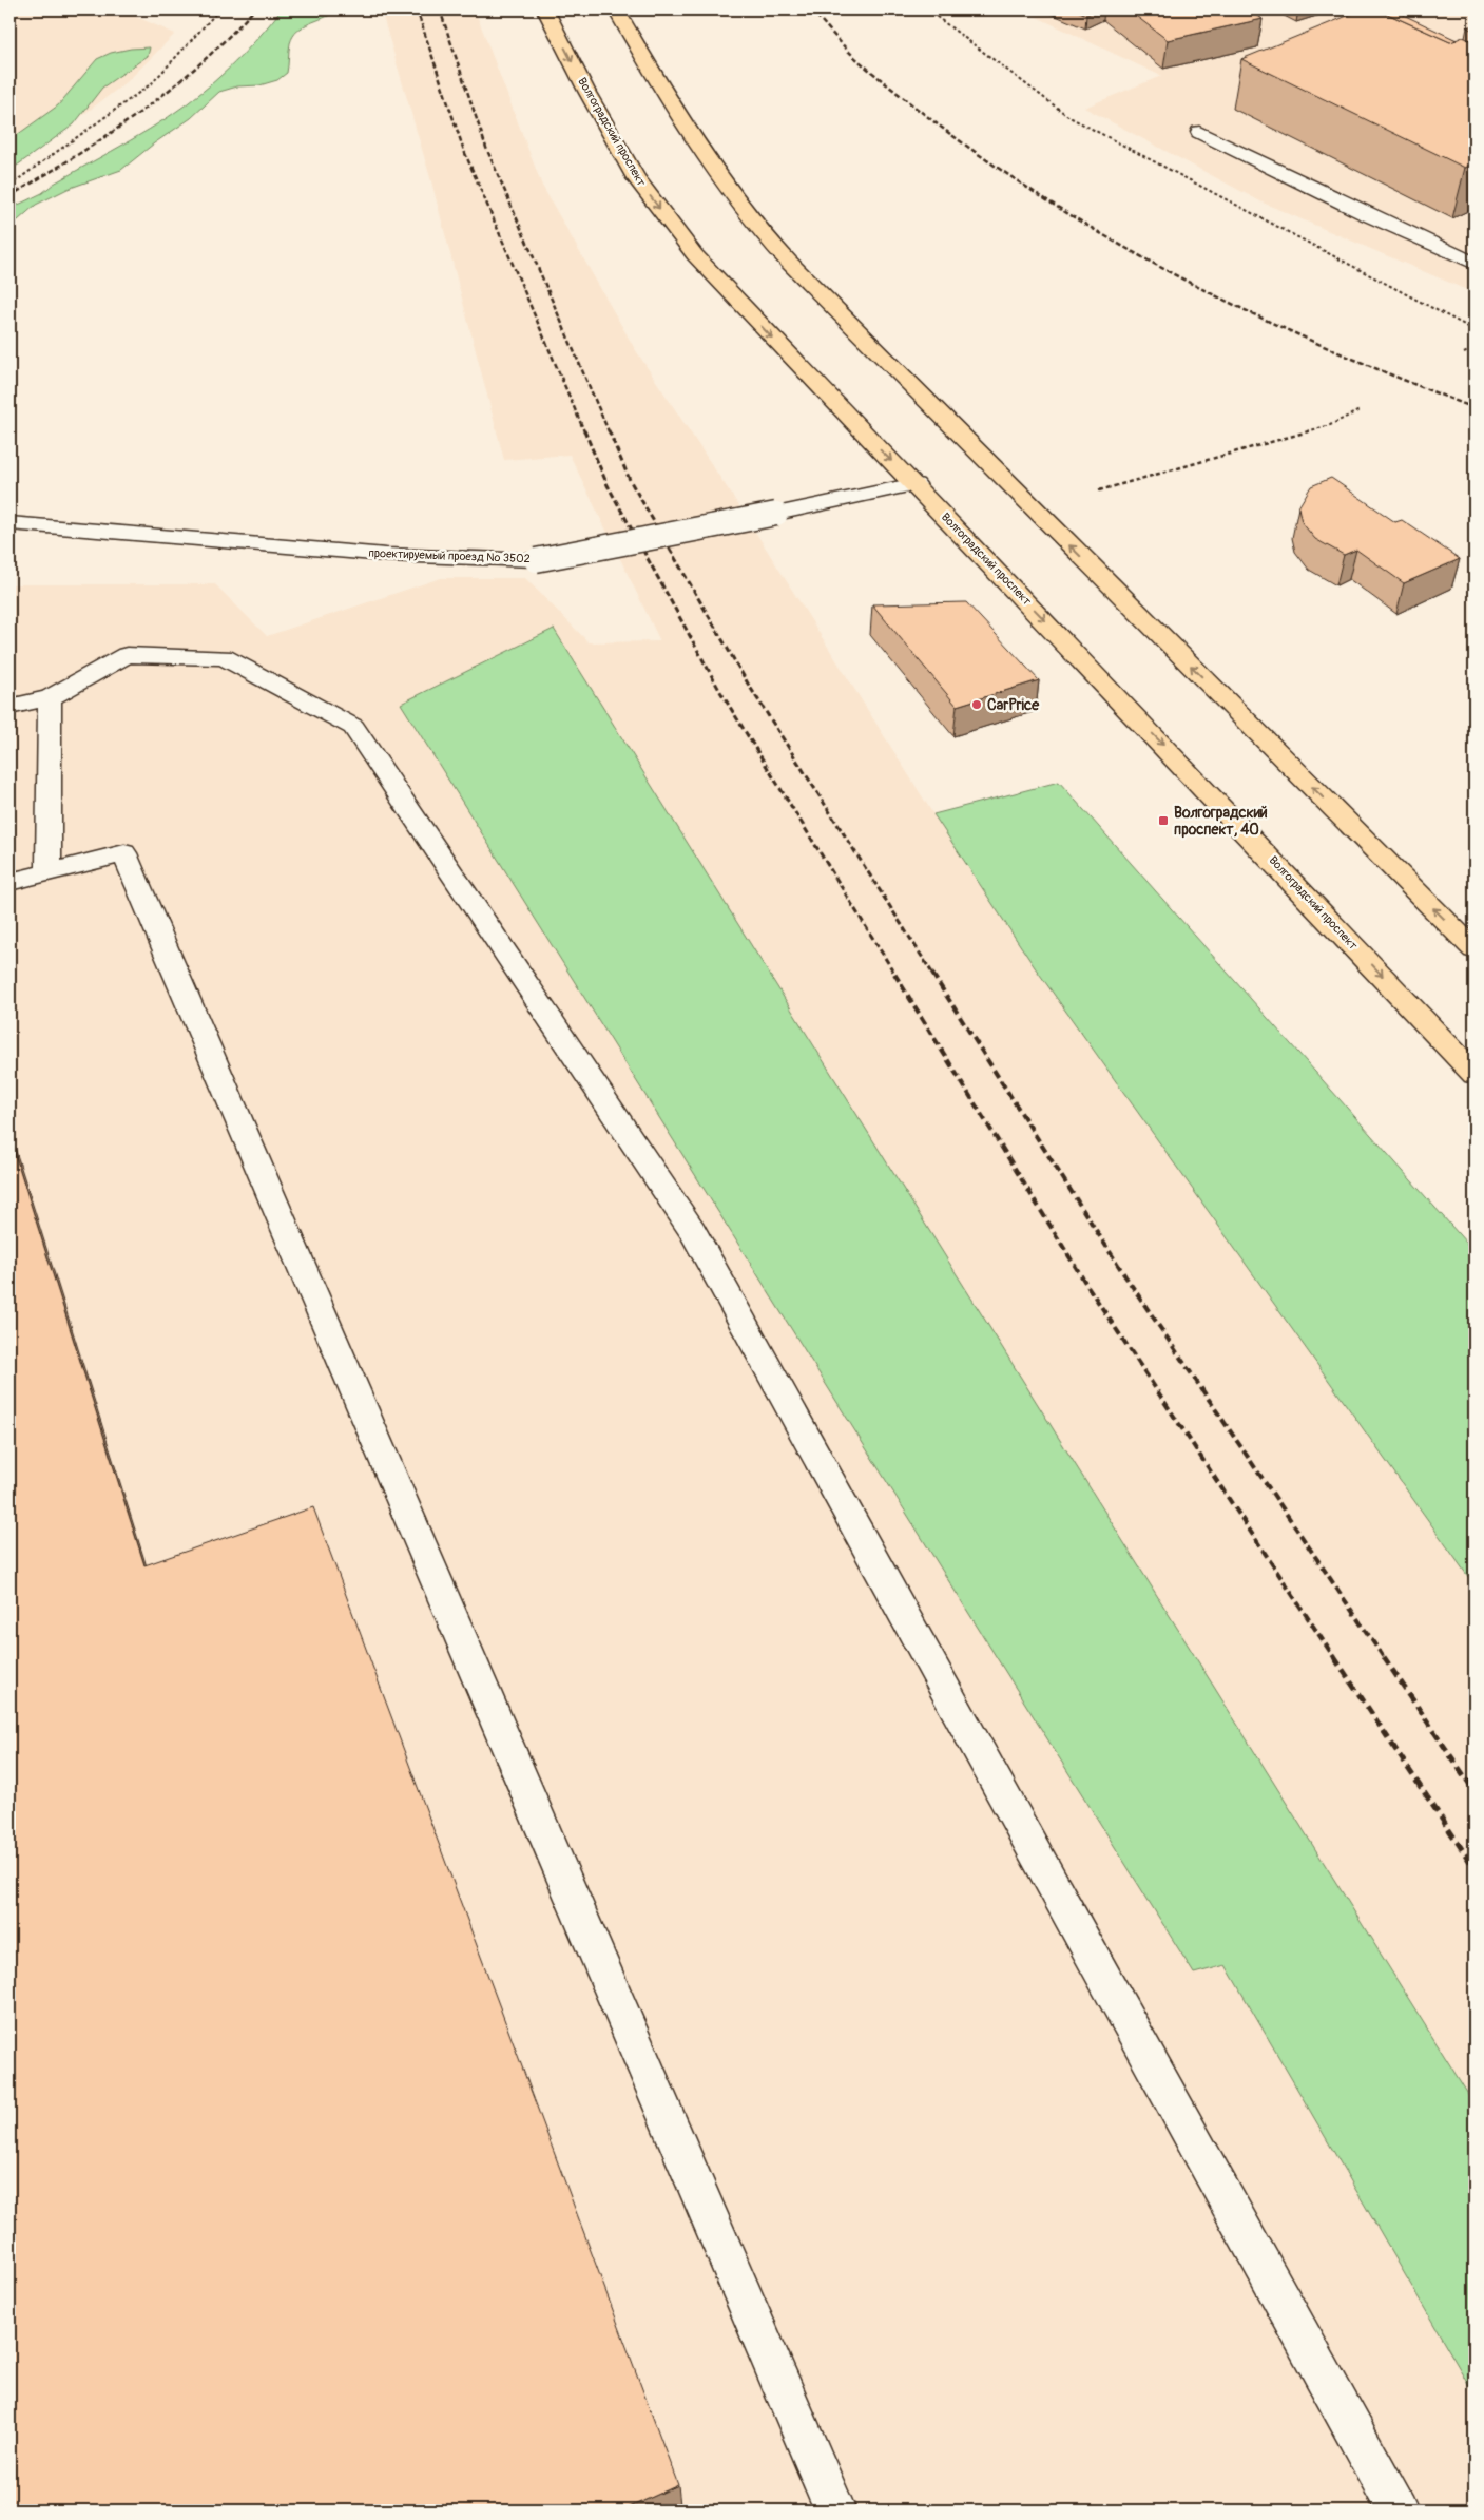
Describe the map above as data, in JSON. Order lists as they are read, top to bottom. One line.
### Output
{"streets":{"main road":["Волгоградский проспект"],"street":["проектируемый проезд № 3502"]},"crossings":[["Волгоградский проспект","проектируемый проезд № 3502"]],"places":{"other":["CarPrice"],"transit":["Волгоградский проспект, 40"]}}
